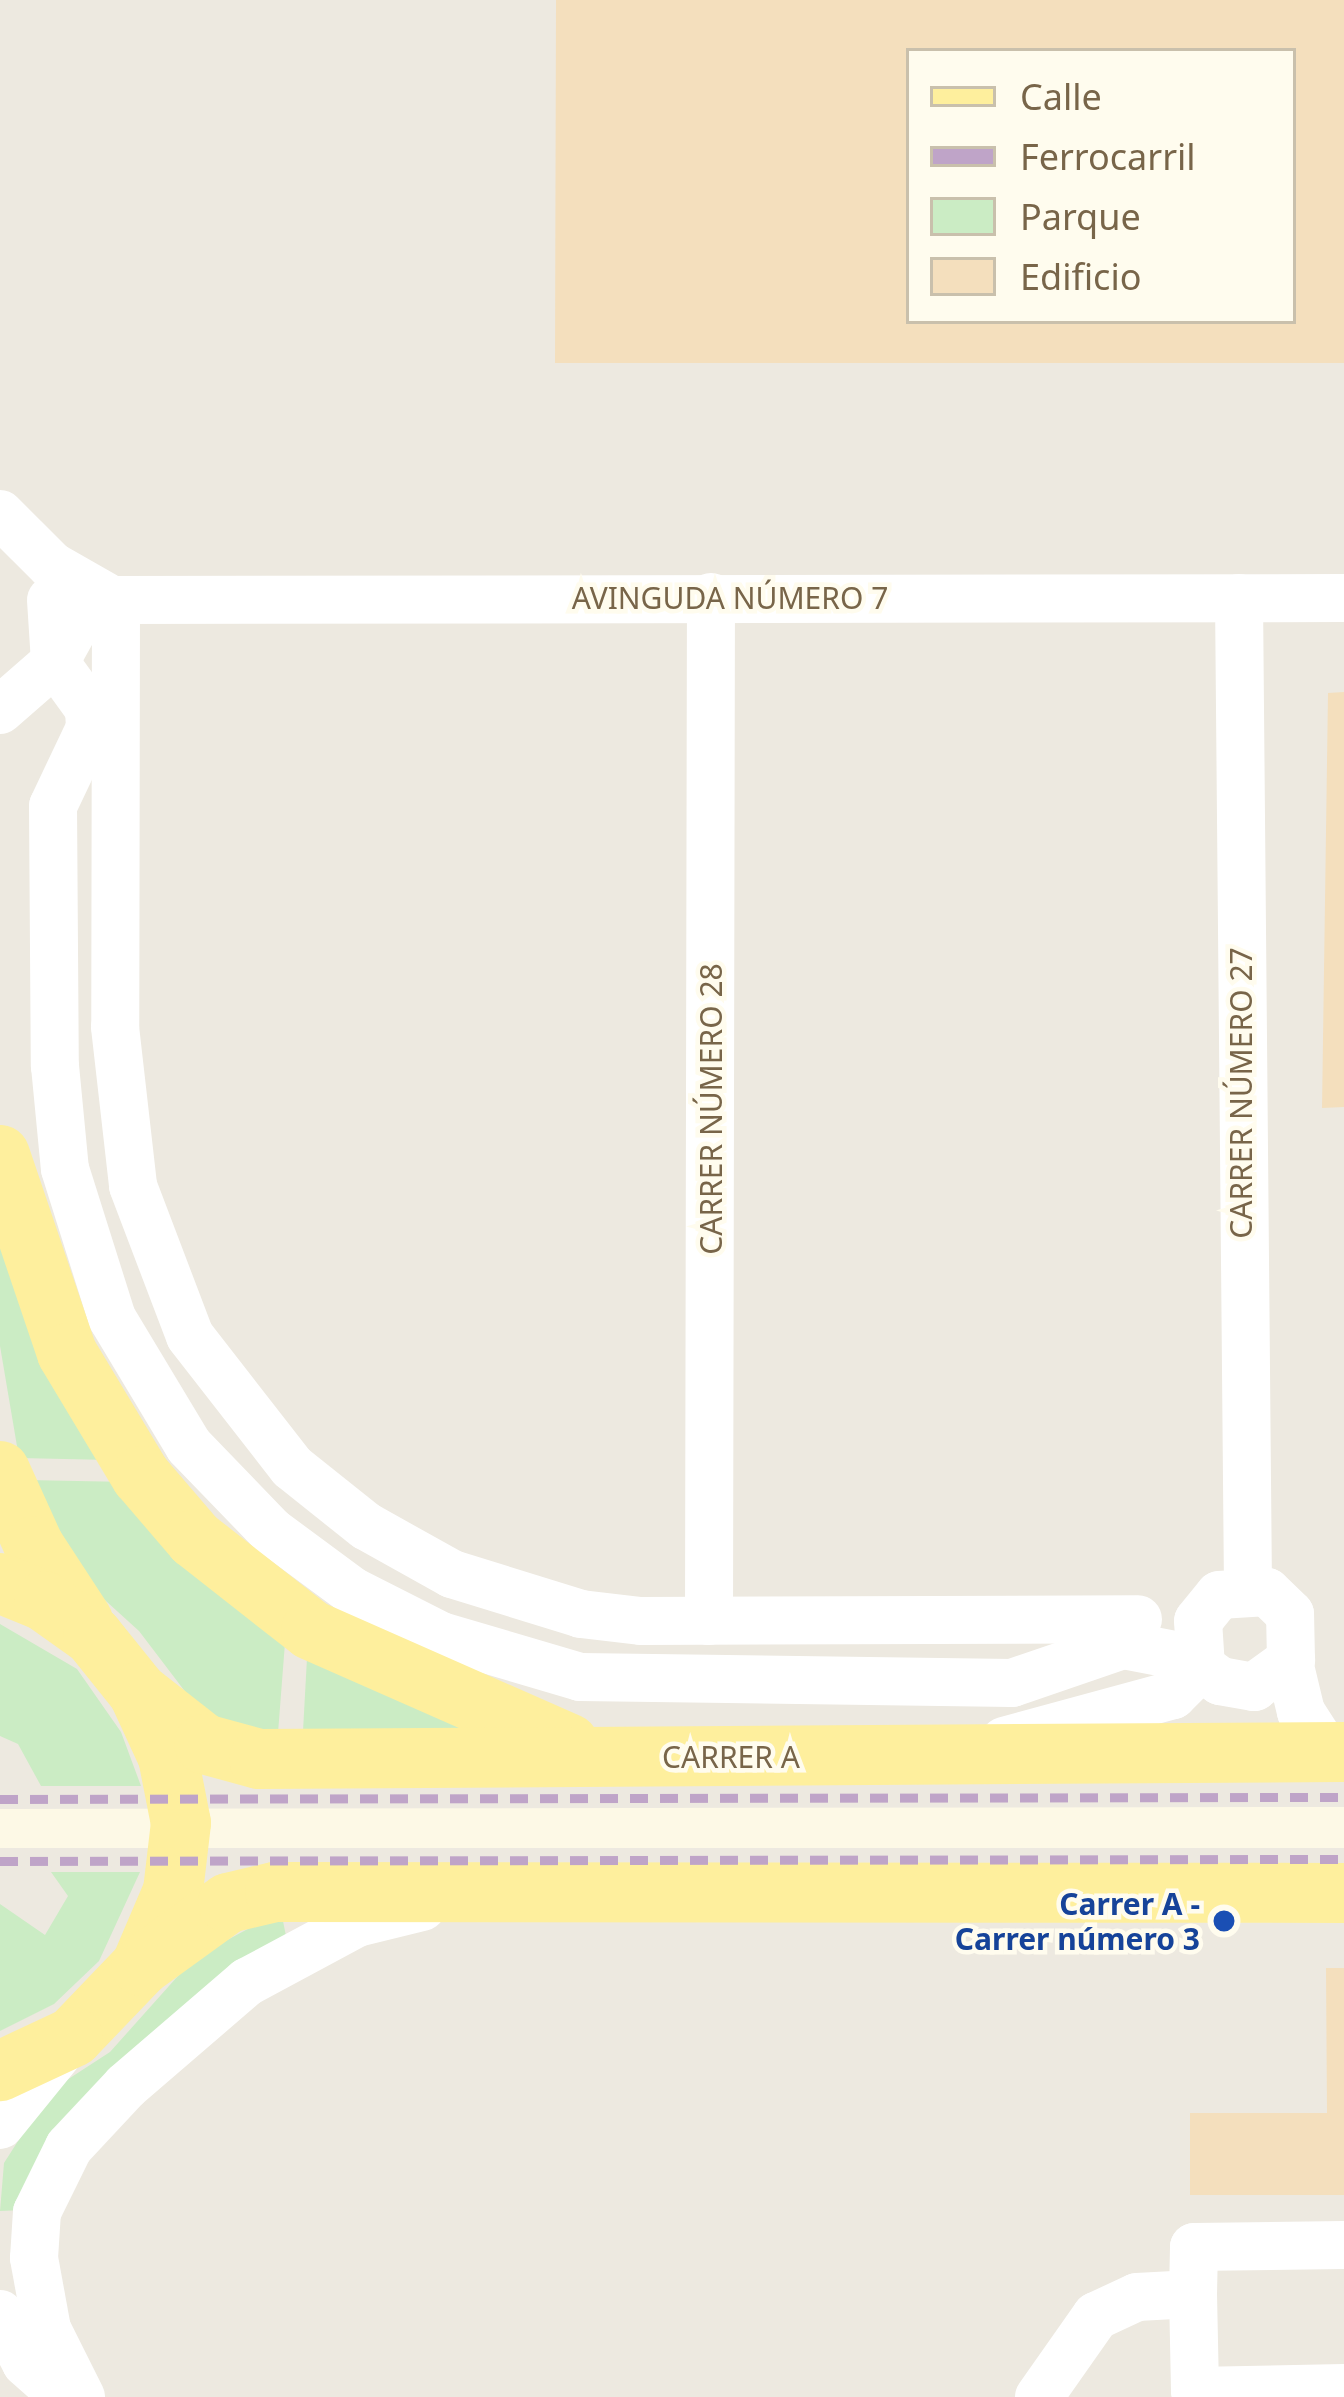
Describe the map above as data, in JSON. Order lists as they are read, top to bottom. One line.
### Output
{"streets":{"main road":["CARRER A"],"street":["AVINGUDA NÚMERO 7","CARRER NÚMERO 27","CARRER NÚMERO 28"]},"crossings":[["AVINGUDA NÚMERO 7","CARRER NÚMERO 27"],["AVINGUDA NÚMERO 7","CARRER NÚMERO 28"]],"places":["Carrer A - Carrer número 3"],"legend":["Calle","Ferrocarril","Parque","Edificio"]}
